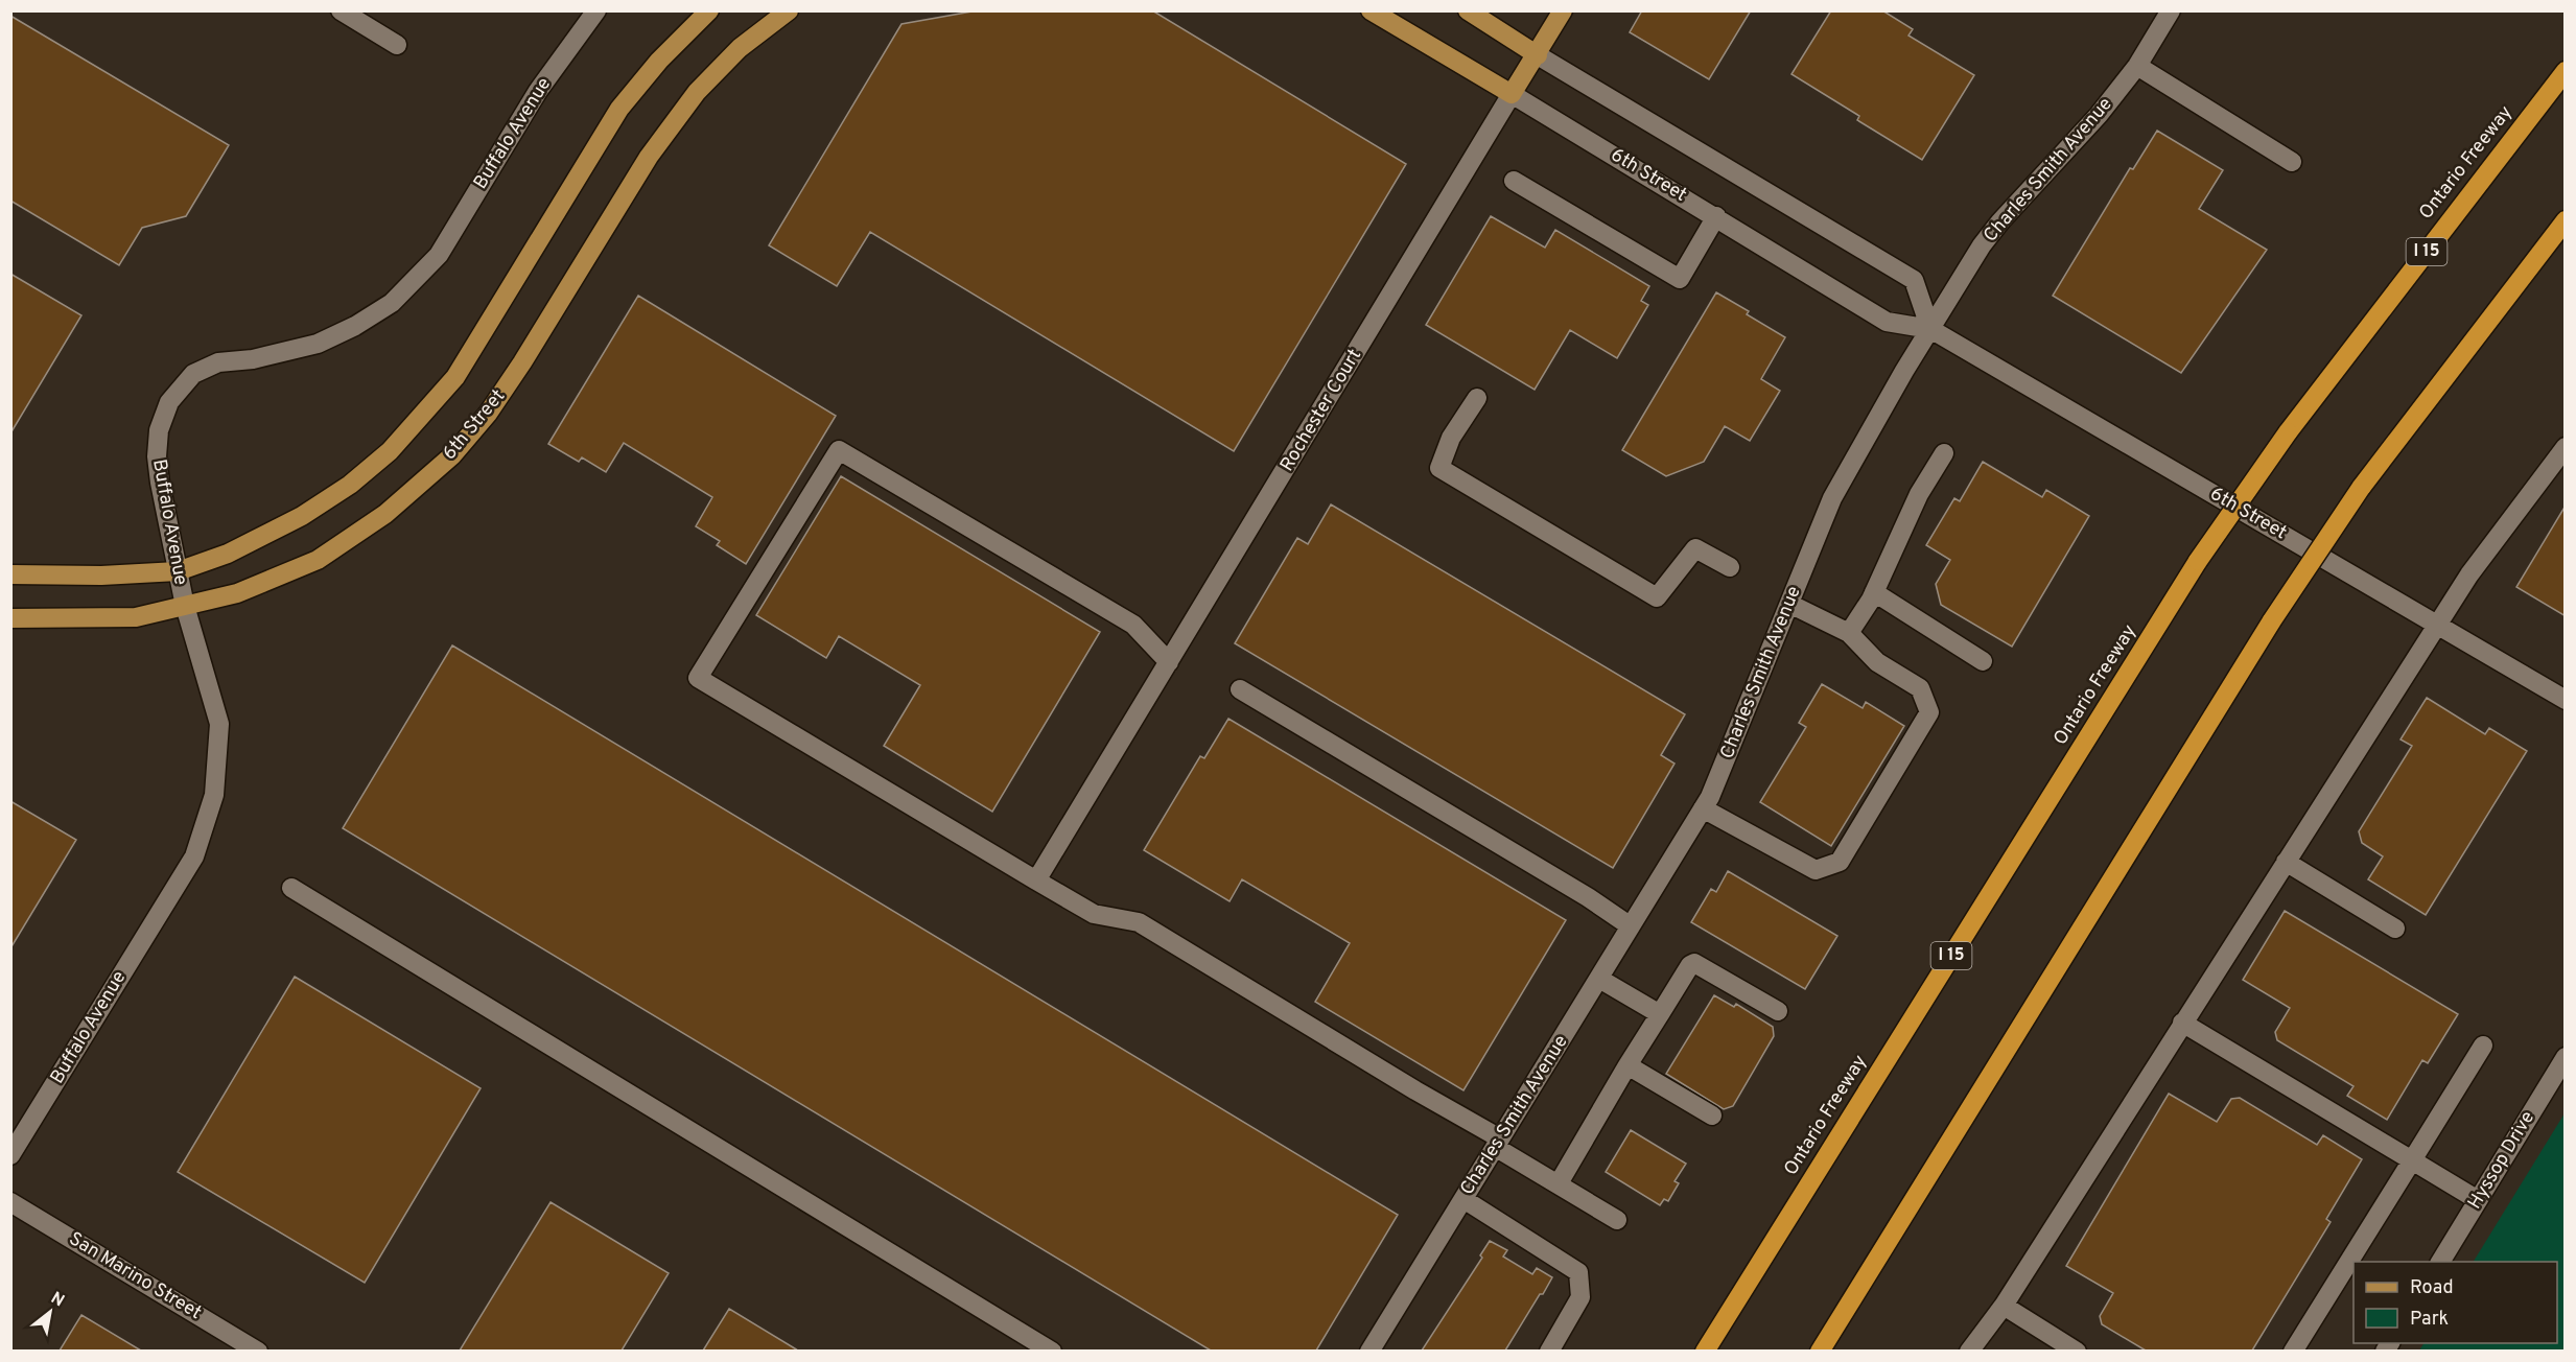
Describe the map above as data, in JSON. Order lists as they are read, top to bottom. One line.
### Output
{"streets":{"highway":["Ontario Freeway","I 15"],"main road":["6th Street"],"street":["Buffalo Avenue","Charles Smith Avenue","Rochester Court","Hyssop Drive","San Marino Street"]},"crossings":[["Buffalo Avenue","6th Street"],["Charles Smith Avenue","6th Street"],["6th Street","Rochester Court"]],"legend":["Road","Park"],"north":"top right"}
